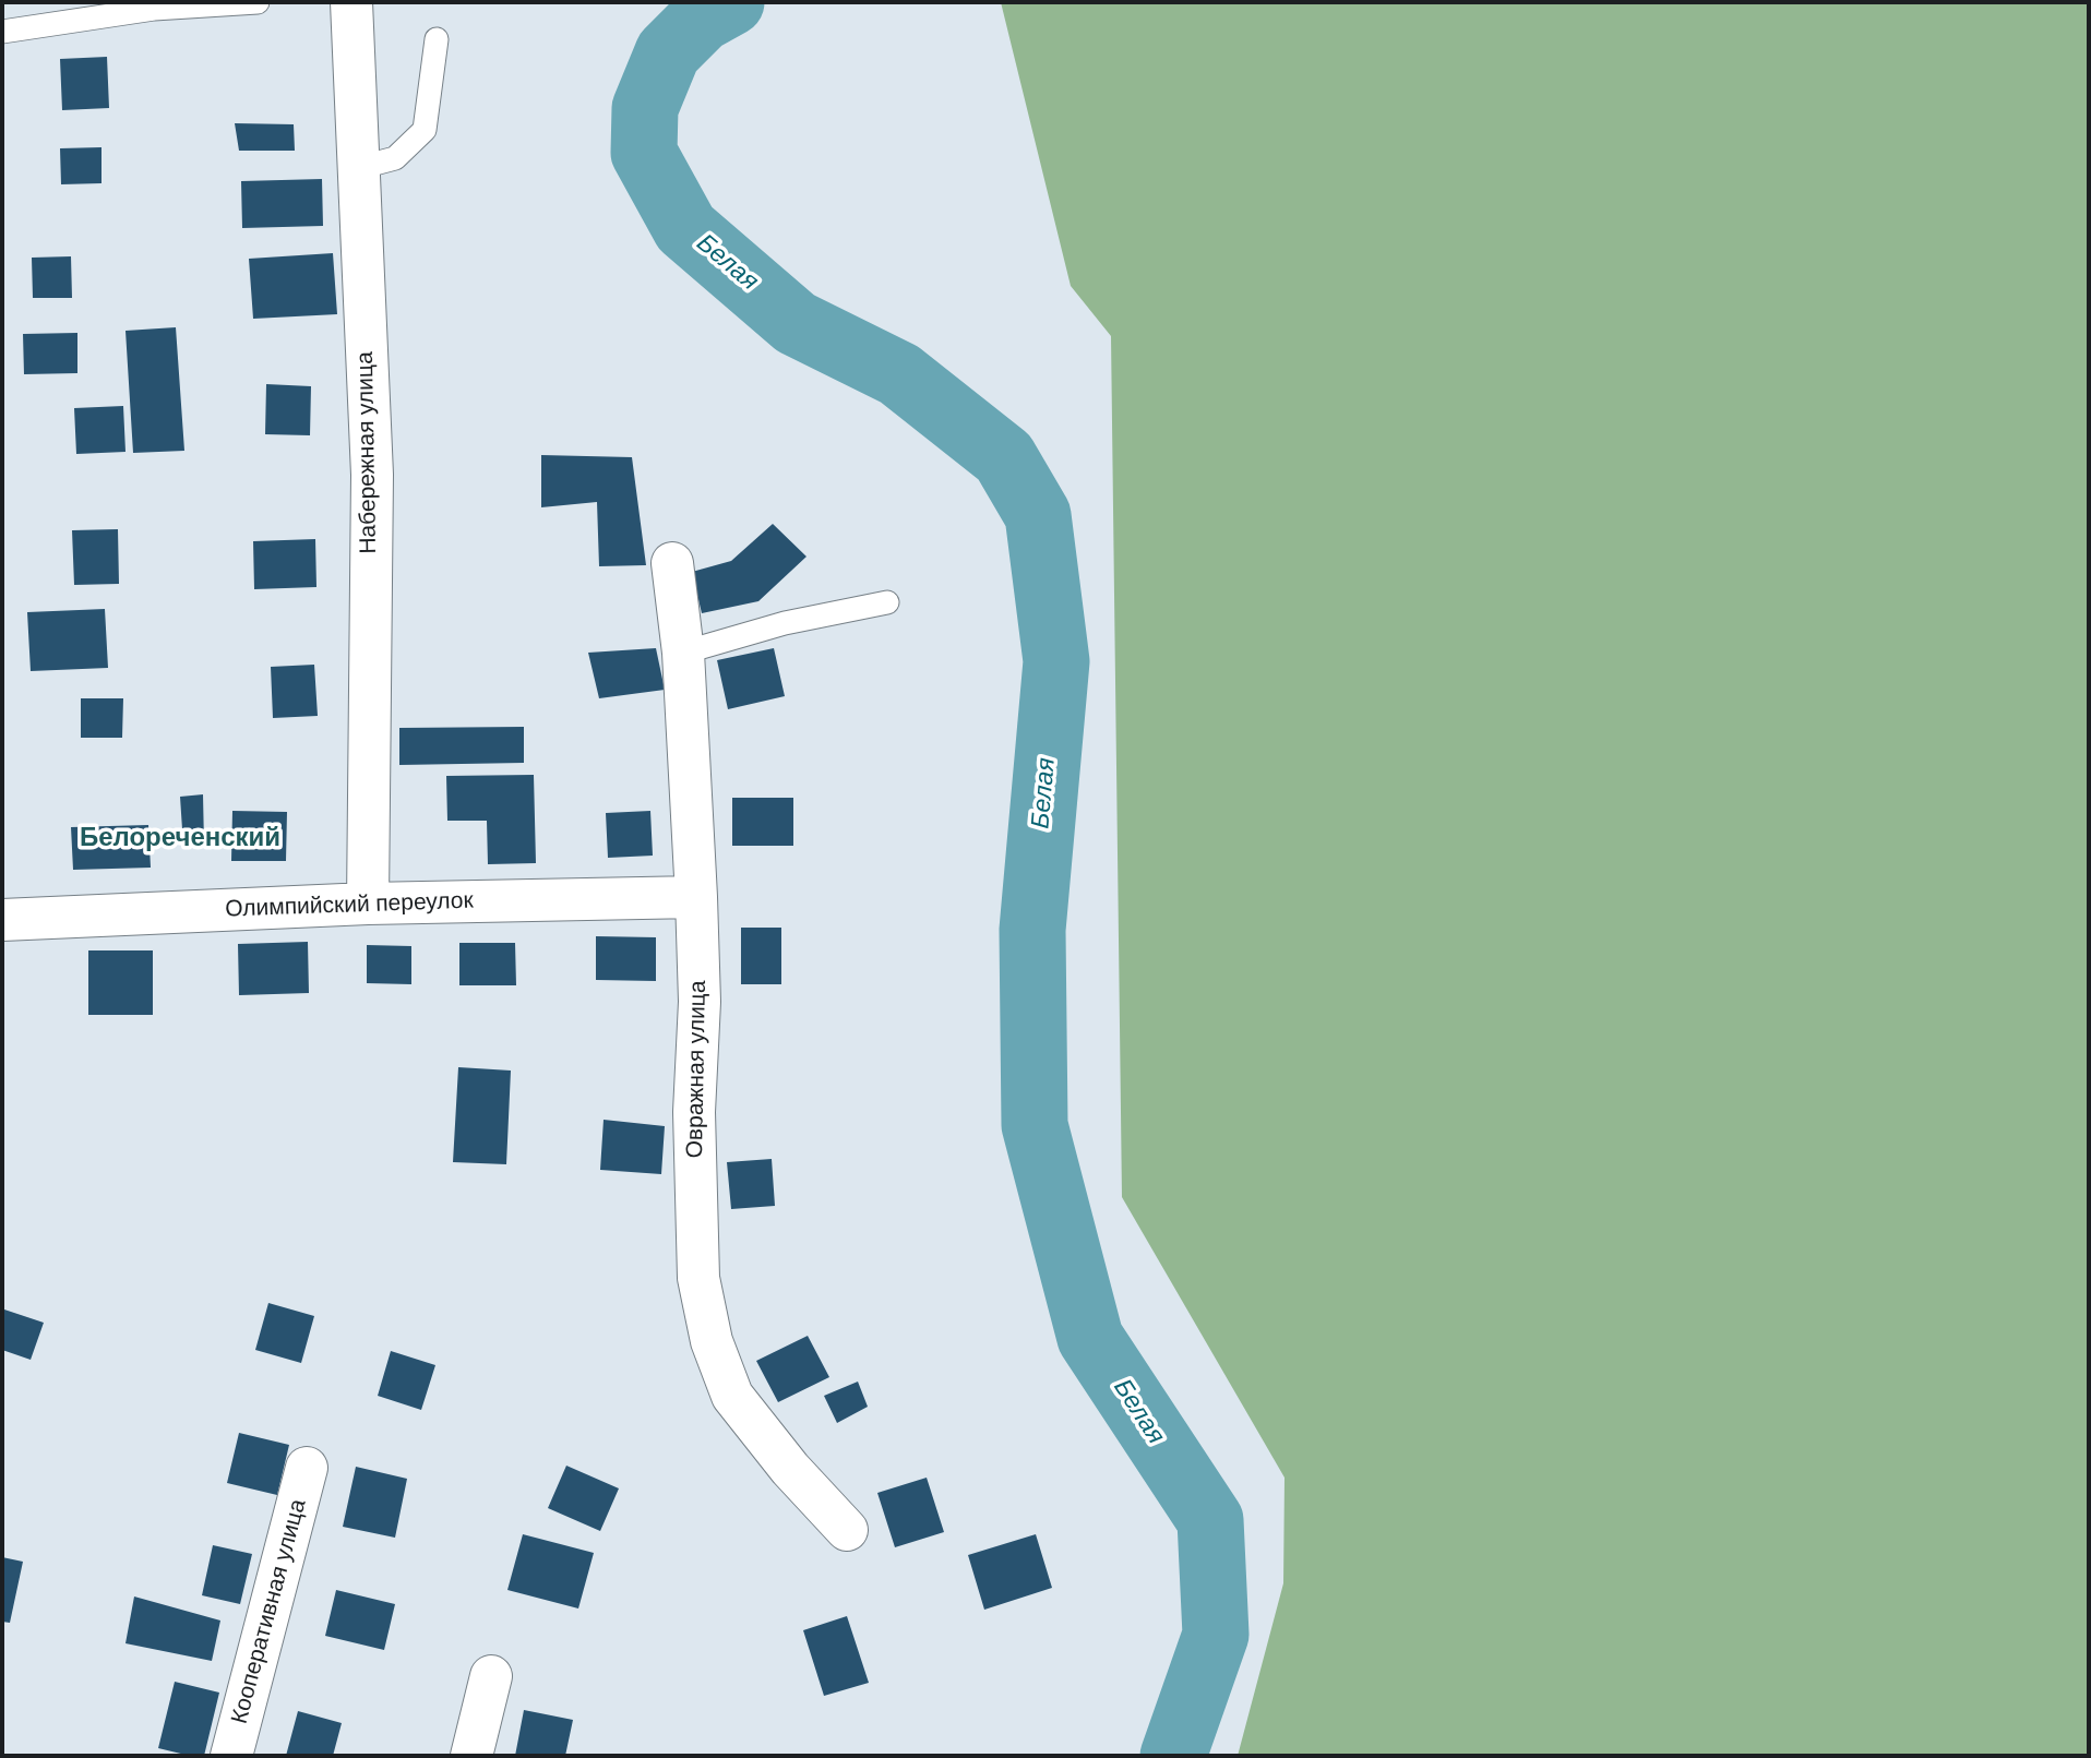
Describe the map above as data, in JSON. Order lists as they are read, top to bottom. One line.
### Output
{"streets":{"street":["Набережная улица","Олимпийский переулок","Овражная улица","Кооперативная улица"]},"crossings":[["Набережная улица","Олимпийский переулок"],["Олимпийский переулок","Овражная улица"]],"districts":["Белореченский"],"water":["Белая"]}
